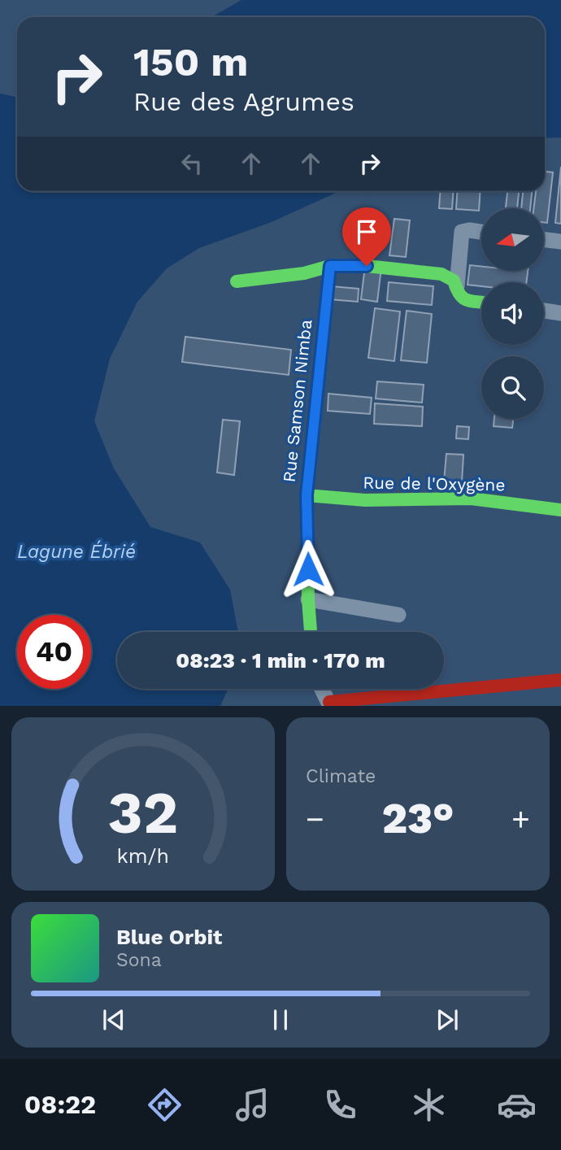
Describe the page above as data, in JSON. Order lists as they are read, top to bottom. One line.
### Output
{"streets":{"street":["Rue Samson Nimba","Rue de l'Oxygène"]},"crossings":[["Rue Samson Nimba","Rue de l'Oxygène"]],"water":["Lagune Ébrié"],"north":"left","page":{"turn":["150 m","Rue des Agrumes"],"limit":"40","trip":"08:23 · 1 min · 170 m","tile":"Climate","heat":["−","23°","+"],"song":["Blue Orbit","Sona"],"tabs":"08:22","gauge":["32","km/h"]}}
